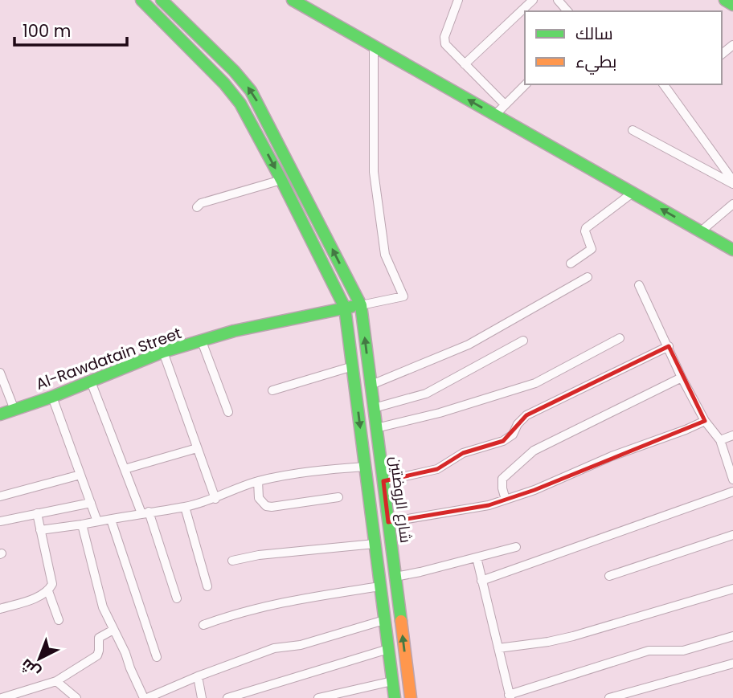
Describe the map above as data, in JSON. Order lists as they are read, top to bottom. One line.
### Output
{"streets":{"main road":["Al-Rawdatain Street","شارع الروضتين"]},"crossings":[["Al-Rawdatain Street","شارع الروضتين"]],"legend":["سالك","بطيء"],"scale_bar":"100 m","north":"bottom left"}
